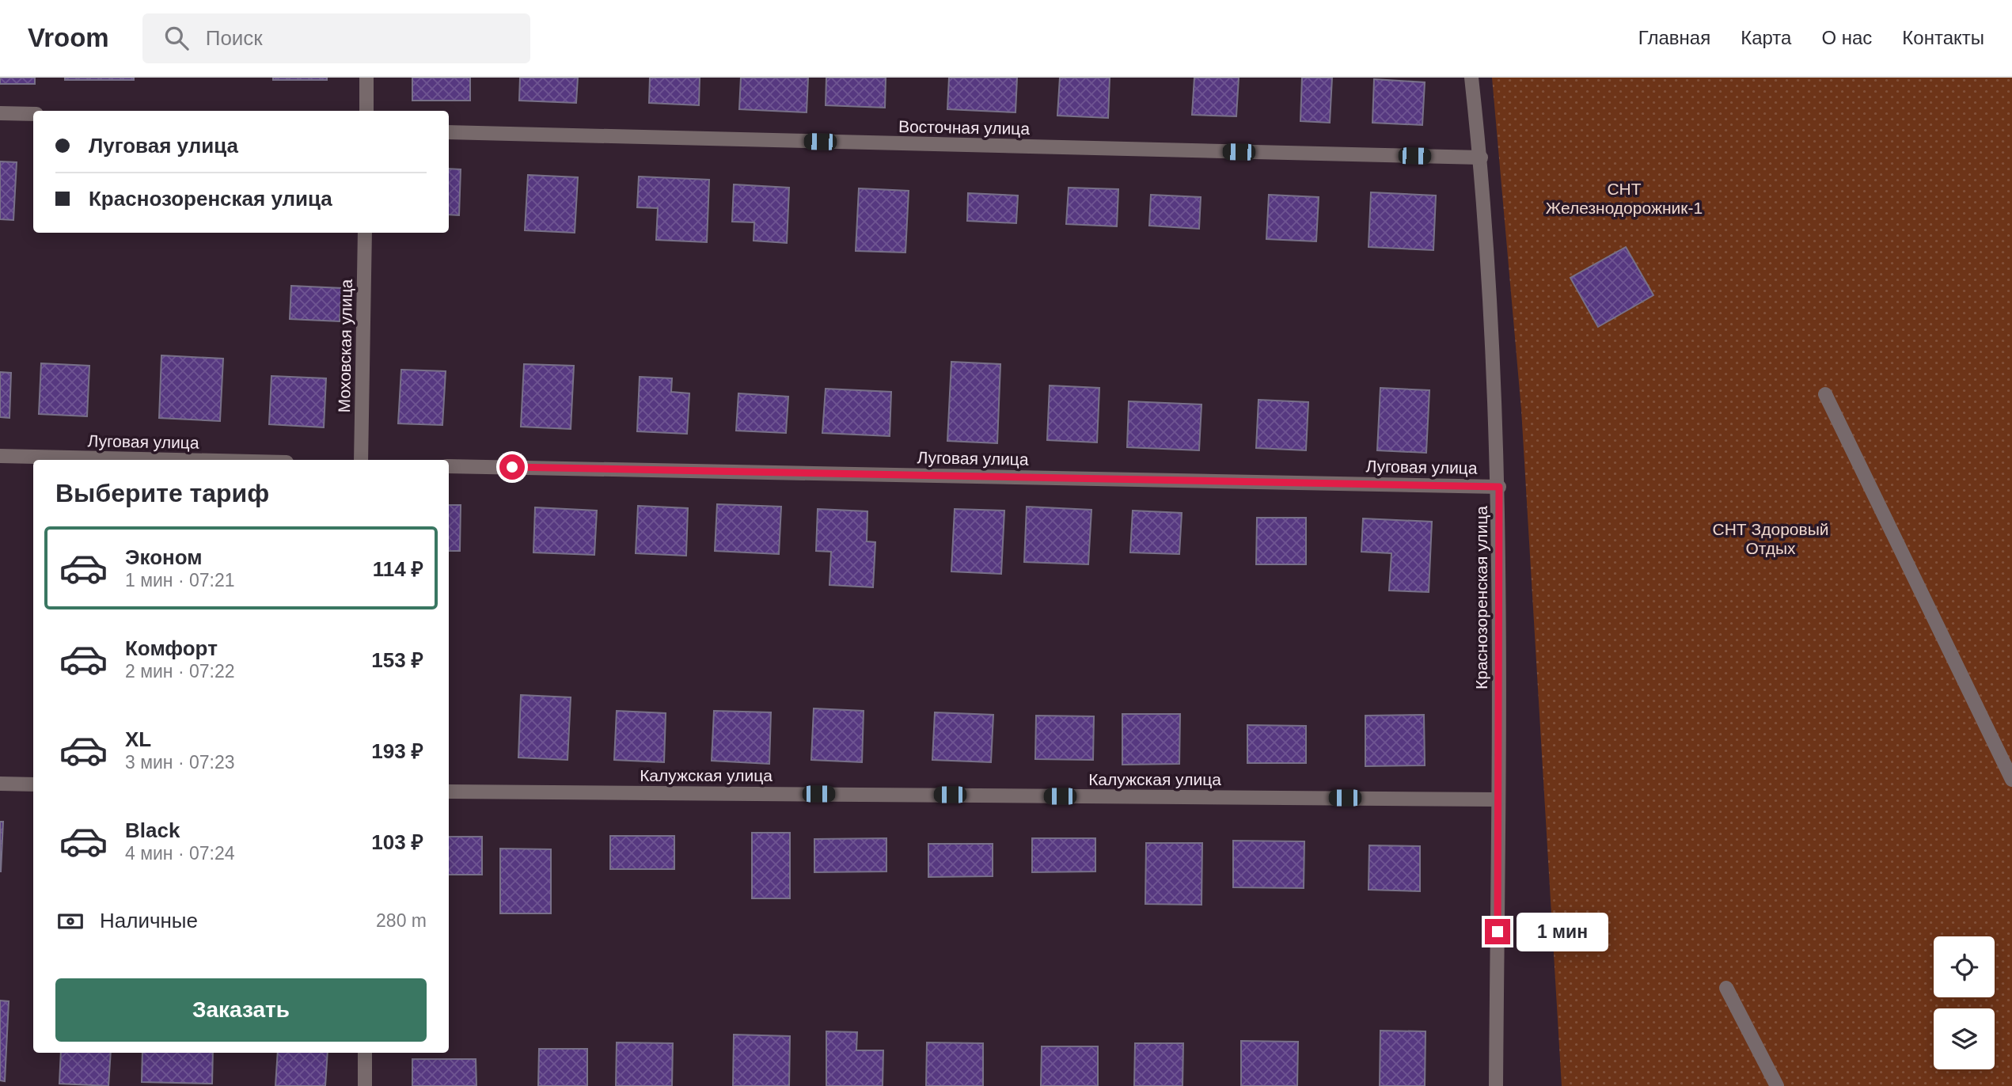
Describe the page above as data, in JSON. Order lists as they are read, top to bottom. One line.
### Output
{"streets":{"street":["Восточная улица","Моховская улица","Луговая улица","Краснозоренская улица","Калужская улица"]},"crossings":[["Восточная улица","Краснозоренская улица"],["Луговая улица","Краснозоренская улица"],["Краснозоренская улица","Калужская улица"]],"parks":["СНТ Железнодорожник-1","СНТ Здоровый Отдых"],"page":{"header":"Vroom","search":"Поиск","nav":["Главная","Карта","О нас","Контакты"],"banner":["Луговая улица","Краснозоренская улица"],"heading":"Выберите тариф","list":[{"name":"Эконом","note":"1 мин · 07:21","value":"114 ₽"},{"name":"Комфорт","note":"2 мин · 07:22","value":"153 ₽"},{"name":"XL","note":"3 мин · 07:23","value":"193 ₽"},{"name":"Black","note":"4 мин · 07:24","value":"103 ₽"}],"pay":["Наличные","280 m"],"bubble":"1 мин","buttons":"Заказать"}}
